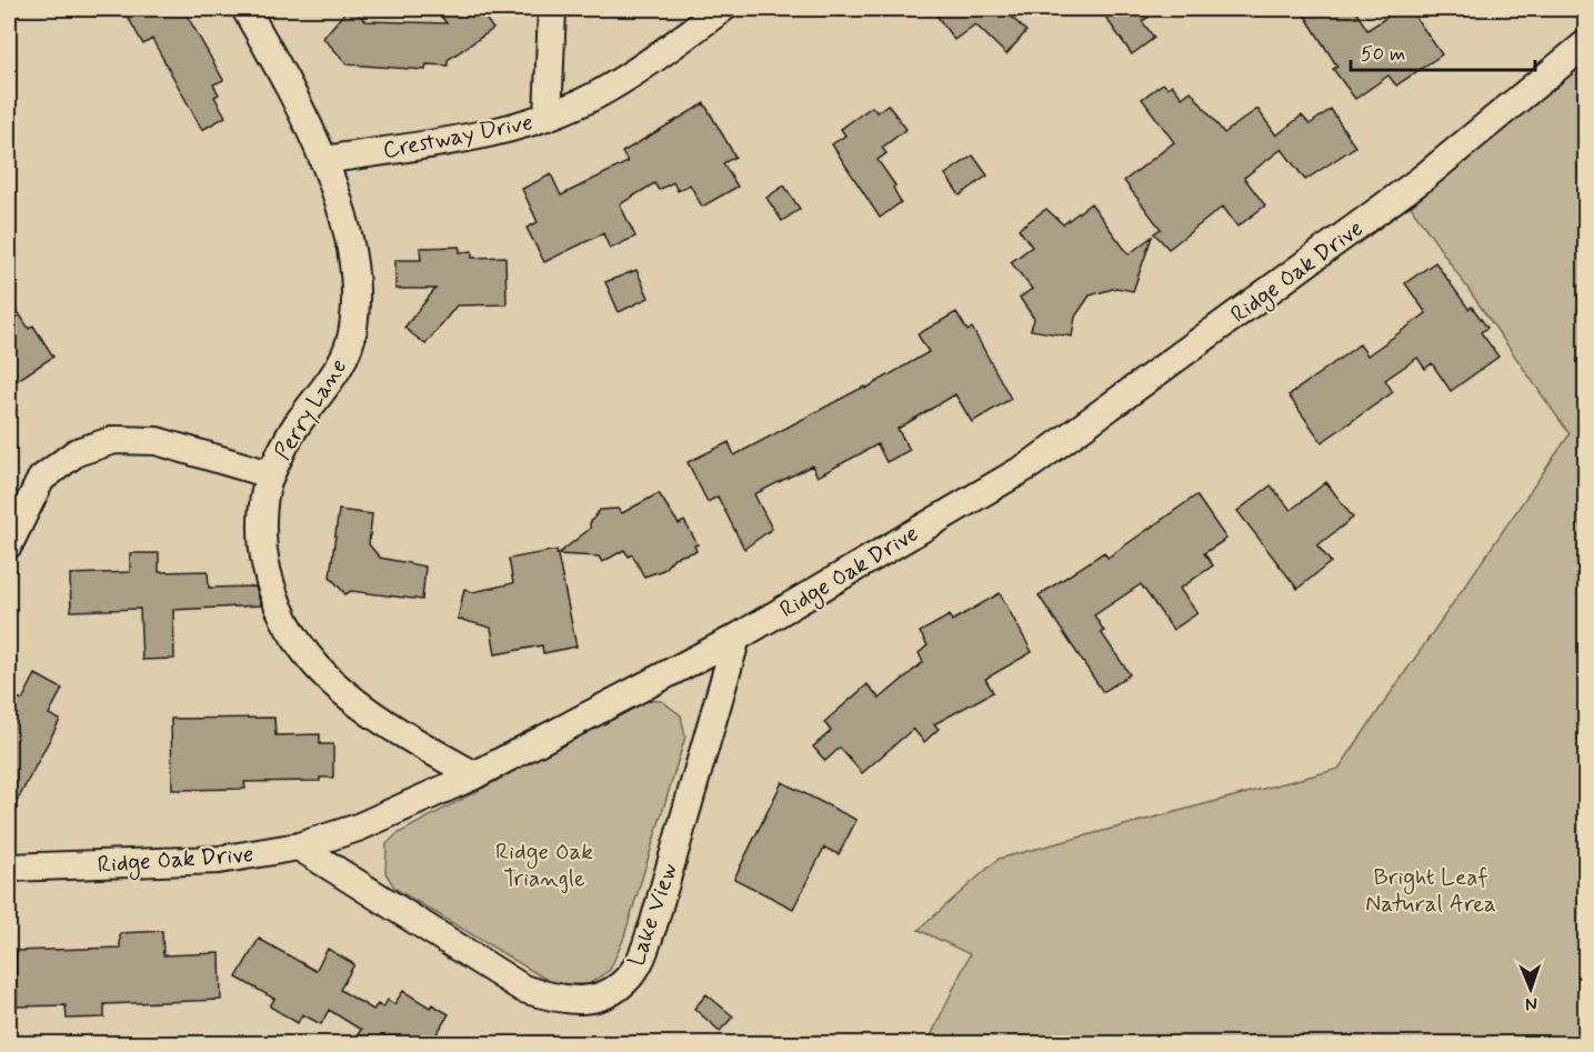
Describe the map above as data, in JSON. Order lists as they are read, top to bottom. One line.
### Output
{"streets":{"street":["Crestway Drive","Ridge Oak Drive","Perry Lane","Lake View"]},"crossings":[["Crestway Drive","Perry Lane"],["Ridge Oak Drive","Perry Lane"],["Ridge Oak Drive","Lake View"]],"parks":["Ridge Oak Triangle","Bright Leaf Natural Area"],"scale_bar":"50 m","north":"bottom"}
